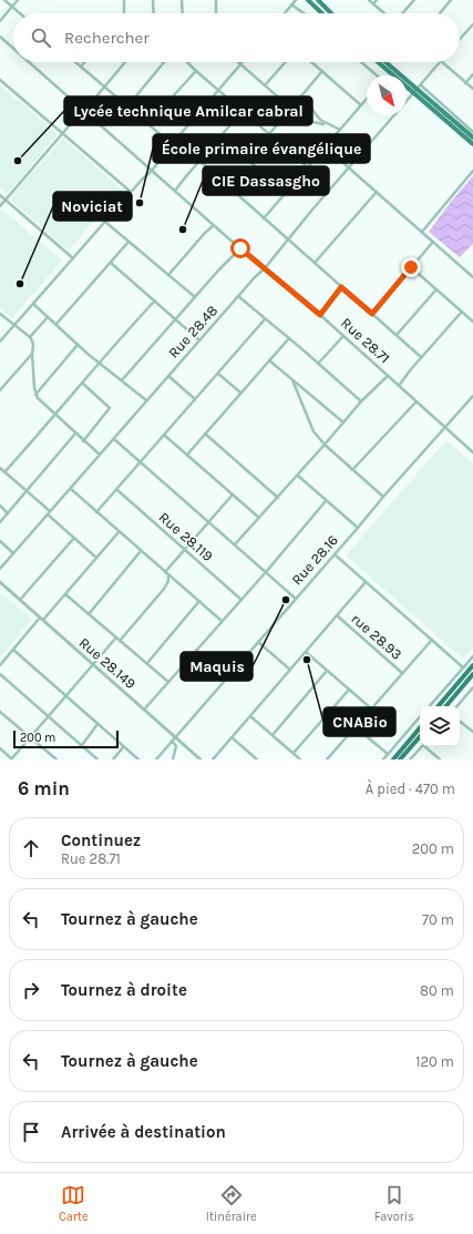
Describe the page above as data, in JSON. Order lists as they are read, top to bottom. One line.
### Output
{"streets":{"street":["Rue 28.48","Rue 28.71","Rue 28.119","Rue 28.16","rue 28.93","Rue 28.149"]},"crossings":[["Rue 28.48","Rue 28.71"],["Rue 28.71","Rue 28.16"],["Rue 28.16","Rue 28.149"]],"places":["Lycée technique Amilcar cabral","École primaire évangélique","CIE Dassasgho","Noviciat","Maquis","CNABio"],"scale_bar":"200 m","north":"bottom right","page":{"search":"Rechercher","scale":"200 m","heading":["6 min","À pied · 470 m"],"list":[["Continuez","Rue 28.71","200 m"],["Tournez à gauche","70 m"],["Tournez à droite","80 m"],["Tournez à gauche","120 m"],"Arrivée à destination"],"nav":["Carte","Itinéraire","Favoris"]}}
